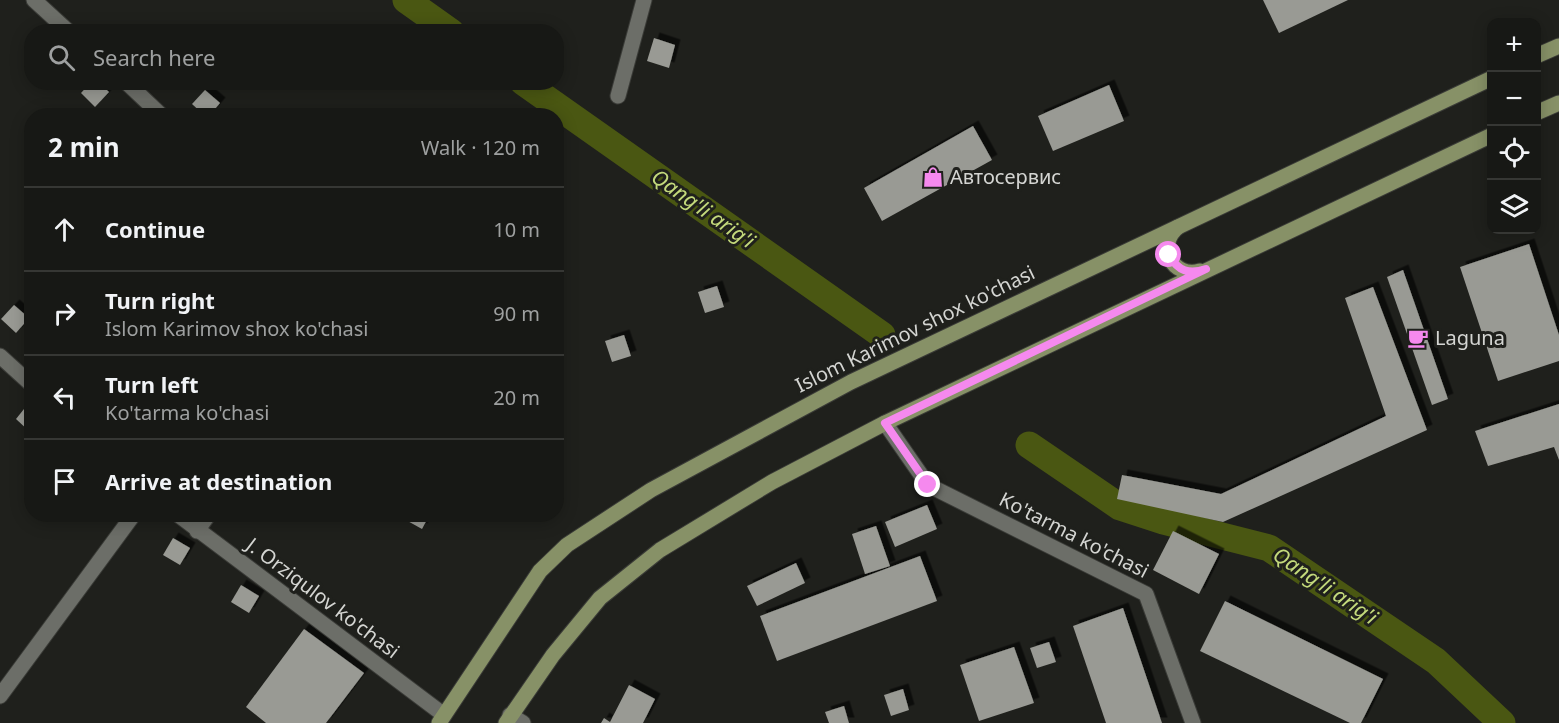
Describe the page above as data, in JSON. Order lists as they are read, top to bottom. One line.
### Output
{"streets":{"main road":["Islom Karimov shox ko'chasi"],"street":["Ko'tarma ko'chasi","J. Orziqulov ko'chasi"]},"crossings":[["Islom Karimov shox ko'chasi","J. Orziqulov ko'chasi"]],"water":["Qang'li arig'i"],"places":{"shop":["Автосервис"],"cafe":["Laguna"]},"page":{"map_buttons":["+","−"],"search":"Search here","heading":["2 min","Walk · 120 m"],"list":[["Continue","10 m"],["Turn right","Islom Karimov shox ko'chasi","90 m"],["Turn left","Ko'tarma ko'chasi","20 m"],"Arrive at destination"]}}
